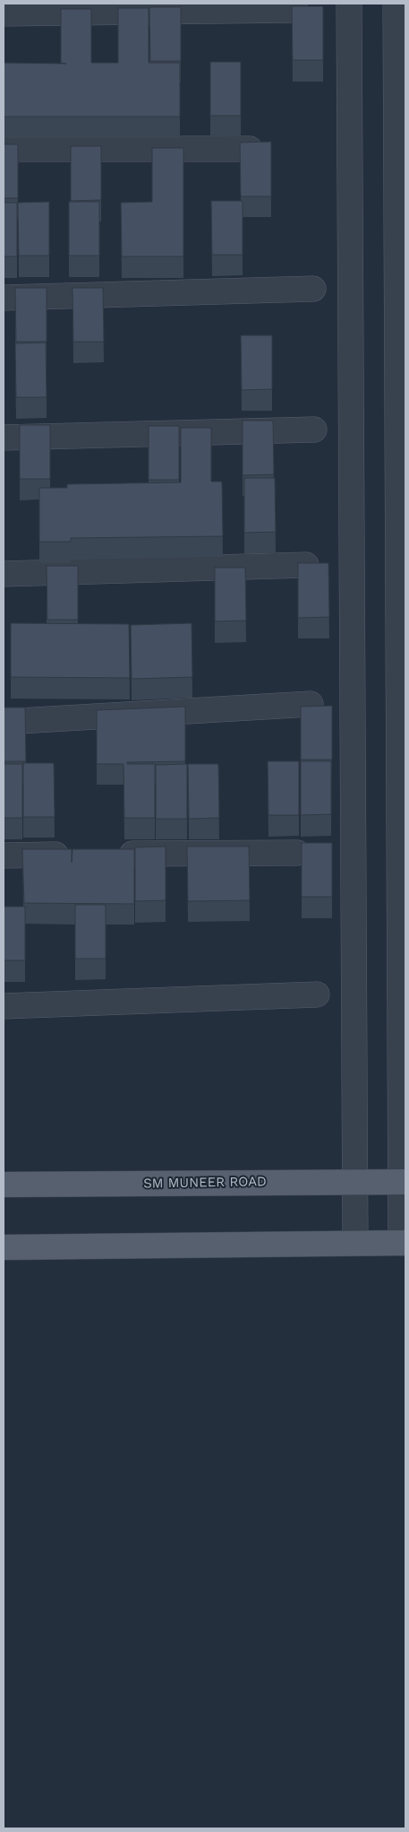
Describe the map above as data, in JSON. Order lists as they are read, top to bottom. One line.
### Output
{"streets":{"main road":["SM MUNEER ROAD"]}}
